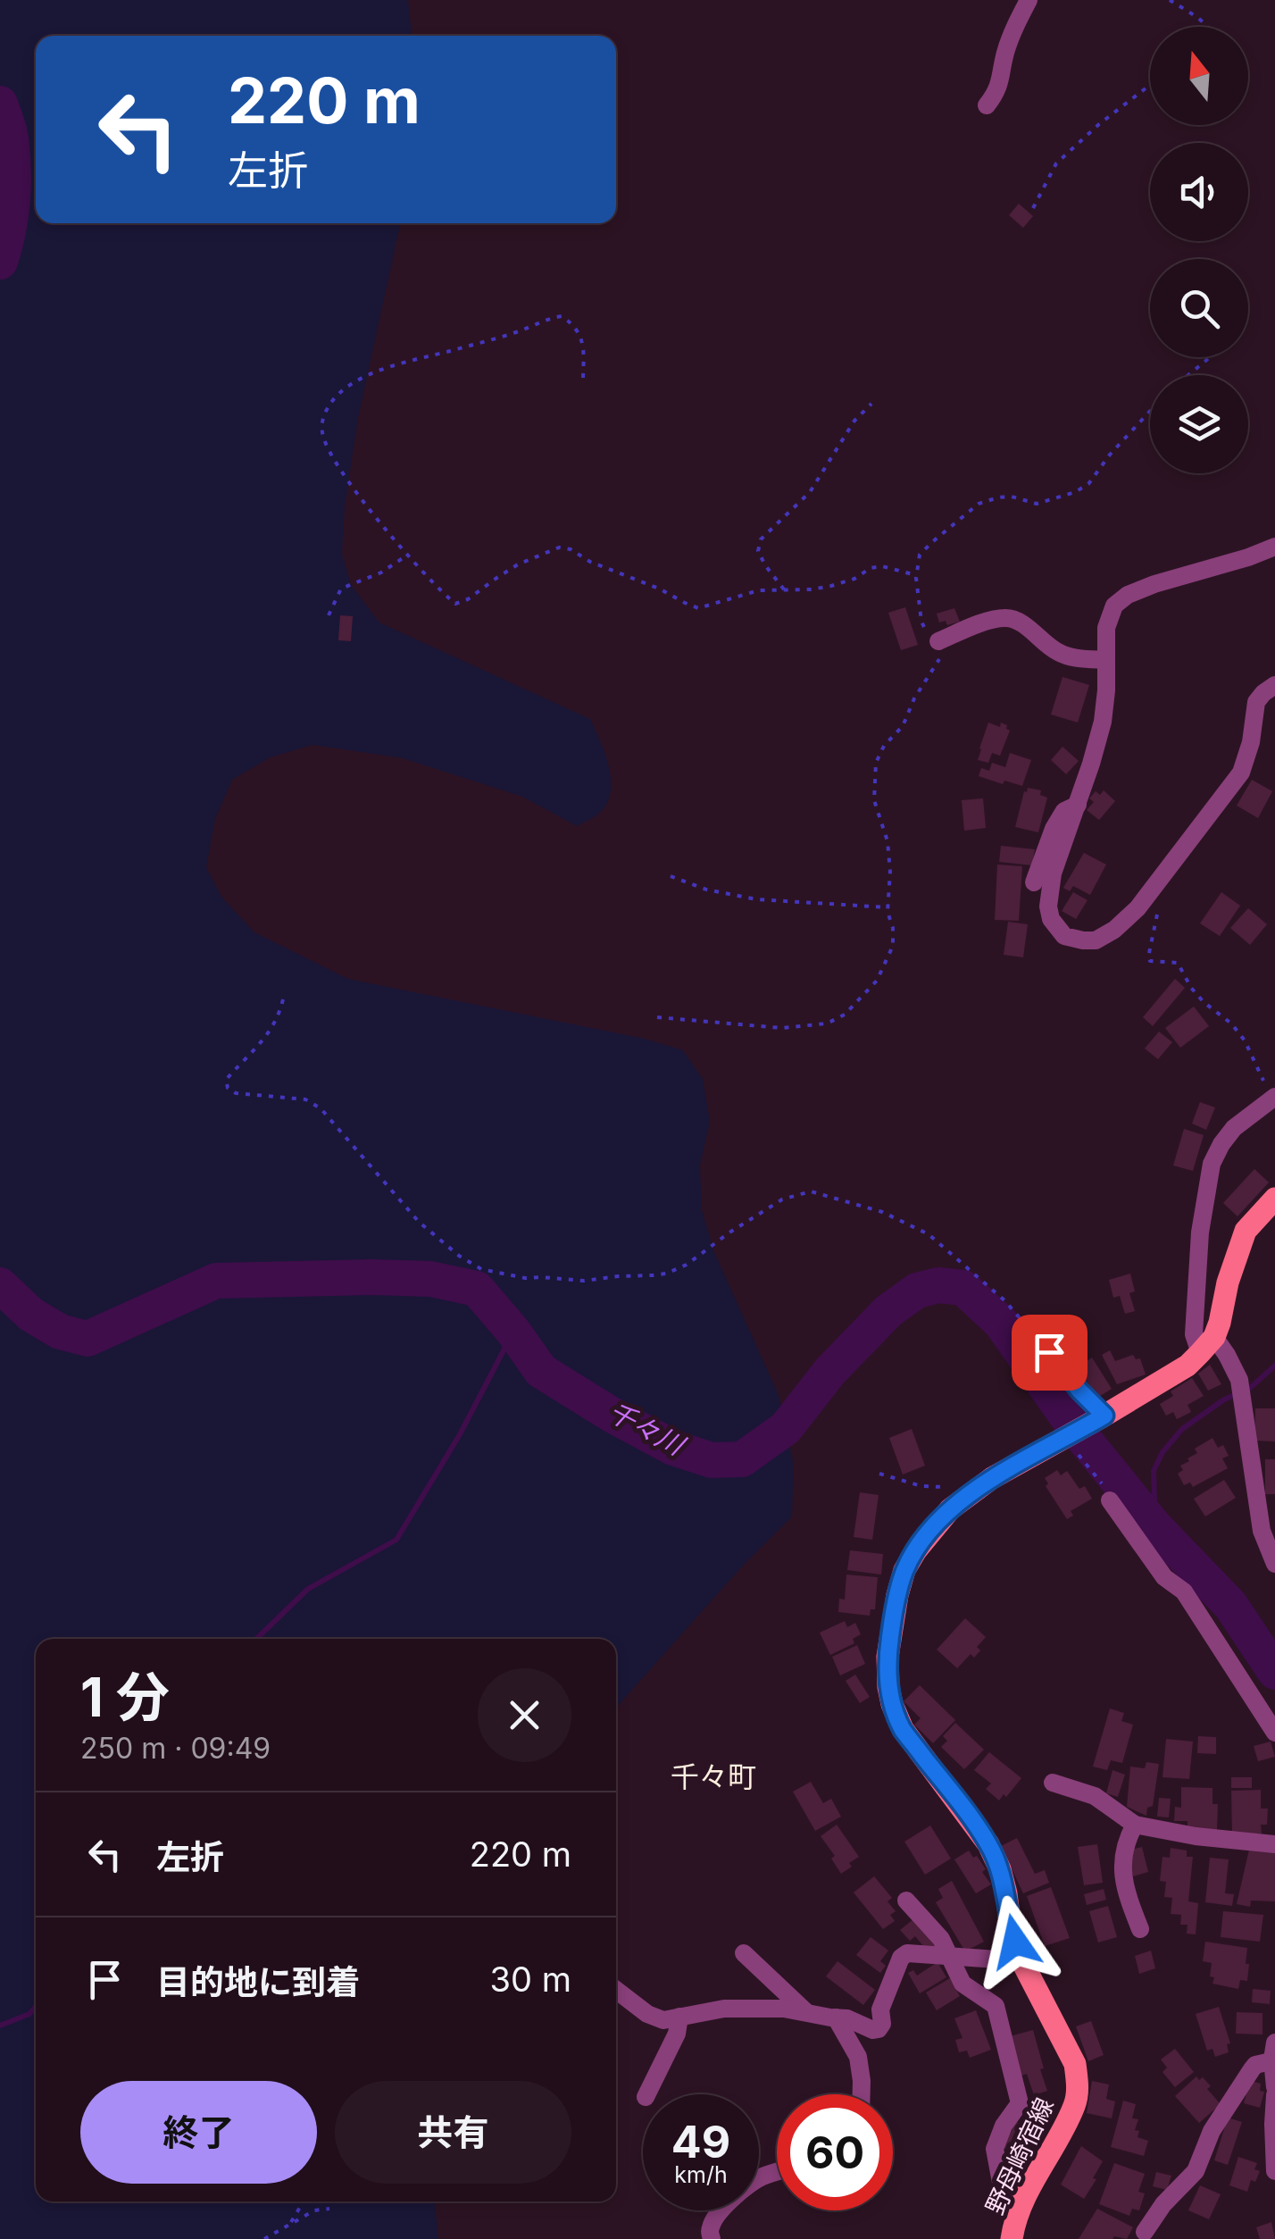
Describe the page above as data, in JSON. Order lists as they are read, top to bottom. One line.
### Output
{"streets":{"main road":["野母崎宿線"]},"districts":["千々町"],"water":["千々川"],"north":"top","page":{"turn":["220 m","左折"],"heading":["1 分","250 m · 09:49"],"list":[{"name":"左折","value":"220 m"},{"name":"目的地に到着","value":"30 m"}],"buttons":["終了","共有"],"speed":"49 km/h","limit":"60"}}
